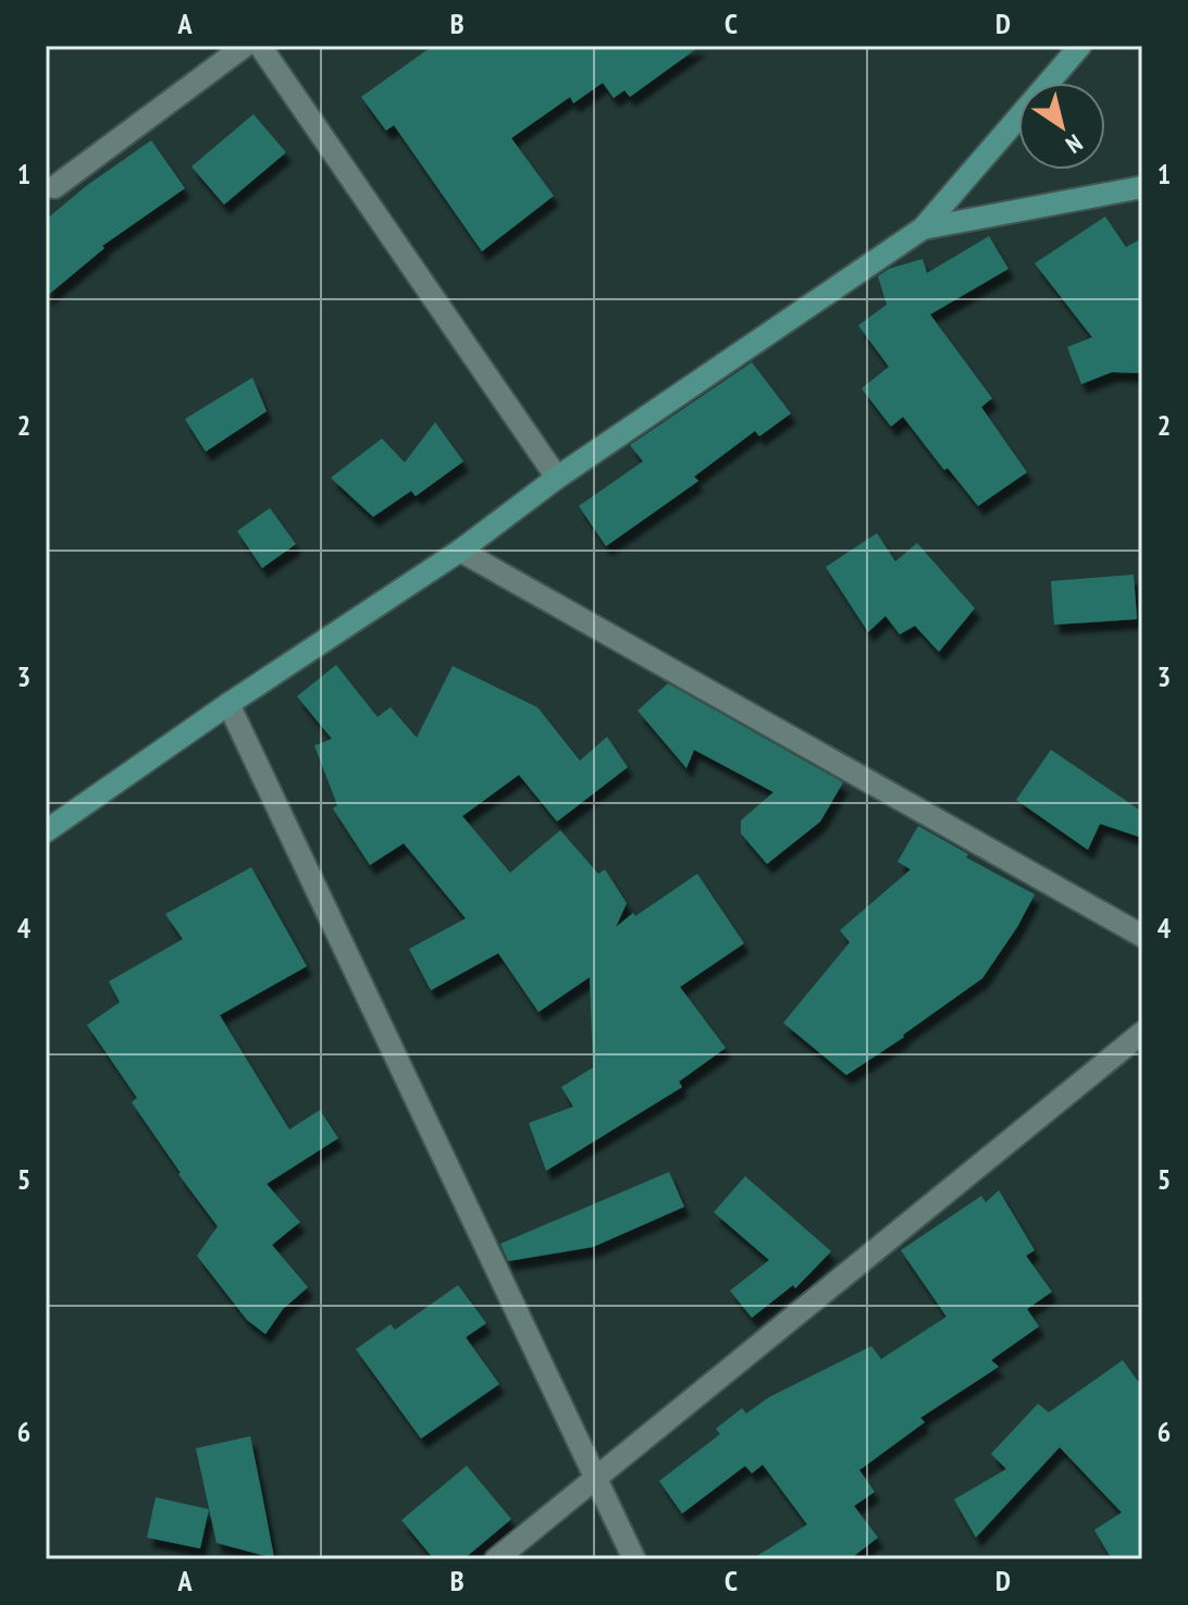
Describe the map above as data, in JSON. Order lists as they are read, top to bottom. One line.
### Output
{"north":"bottom right","grid":{"columns":["A","B","C","D"],"rows":["1","2","3","4","5","6"]}}
